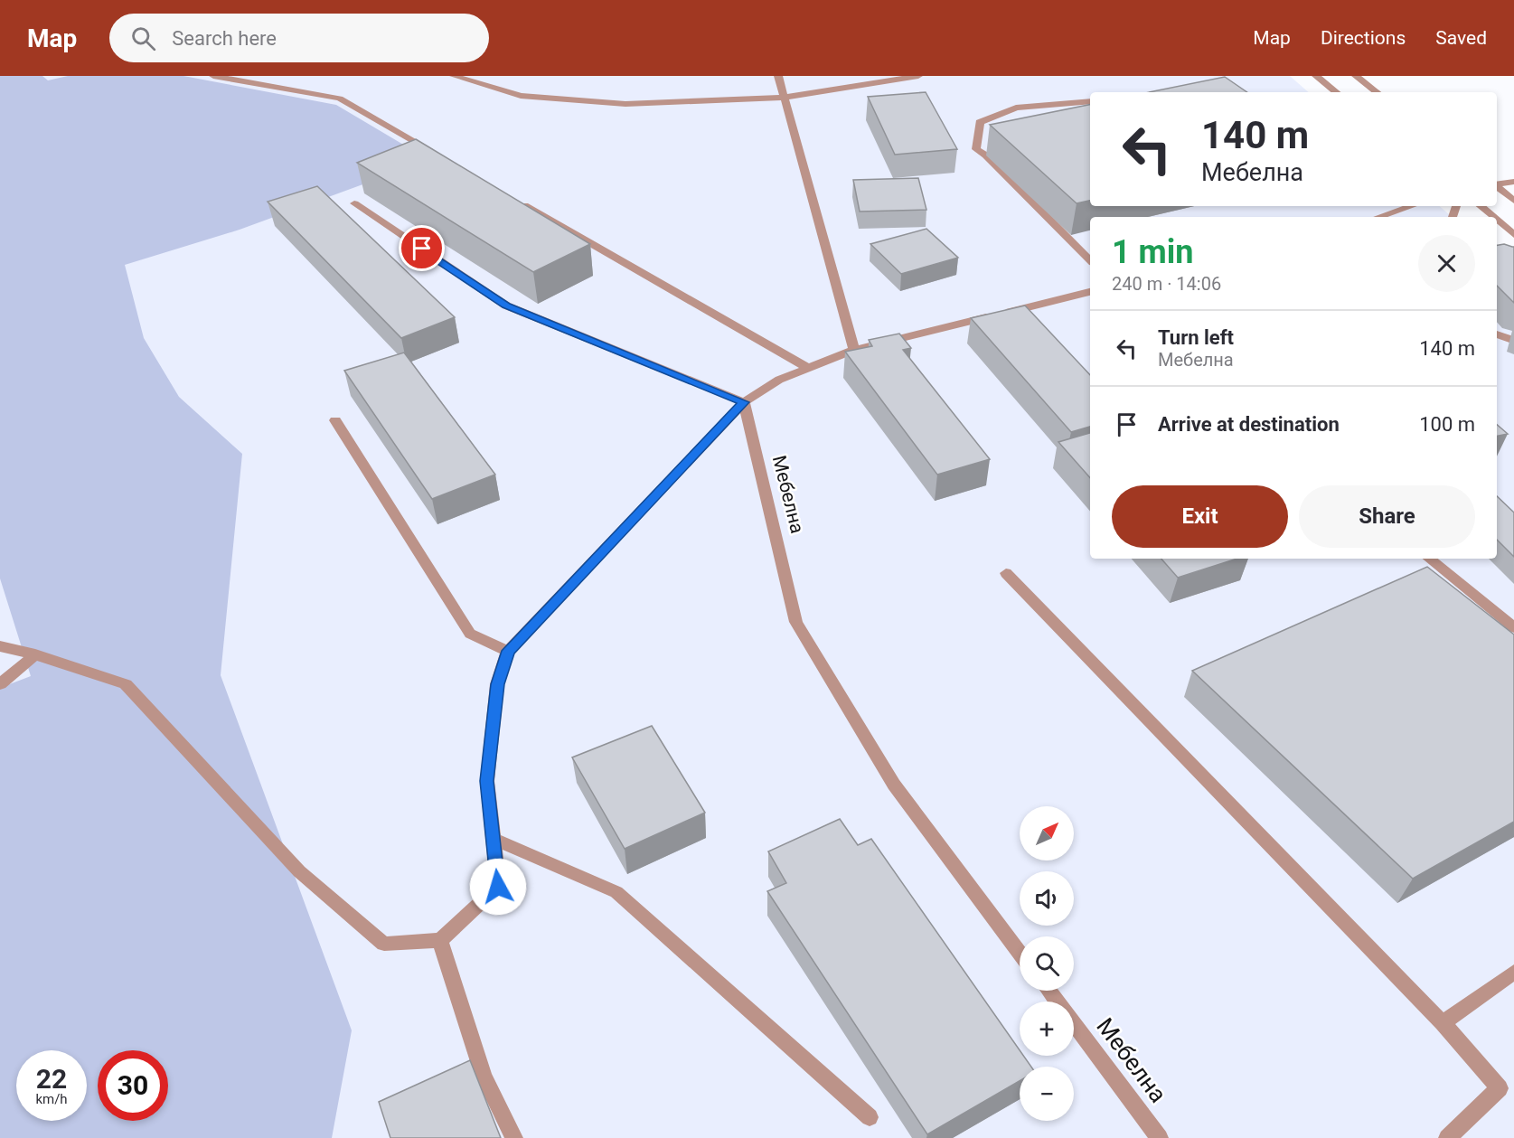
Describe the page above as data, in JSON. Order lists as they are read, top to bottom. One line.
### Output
{"streets":{"street":["Мебелна"]},"north":"top right","page":{"header":"Map","search":"Search here","nav":["Map","Directions","Saved"],"turn":["140 m","Мебелна"],"heading":["1 min","240 m · 14:06"],"list":[{"name":"Turn left","note":"Мебелна","value":"140 m"},{"name":"Arrive at destination","value":"100 m"}],"buttons":["Exit","Share"],"map_buttons":["+","−"],"speed":"22 km/h","limit":"30"}}
